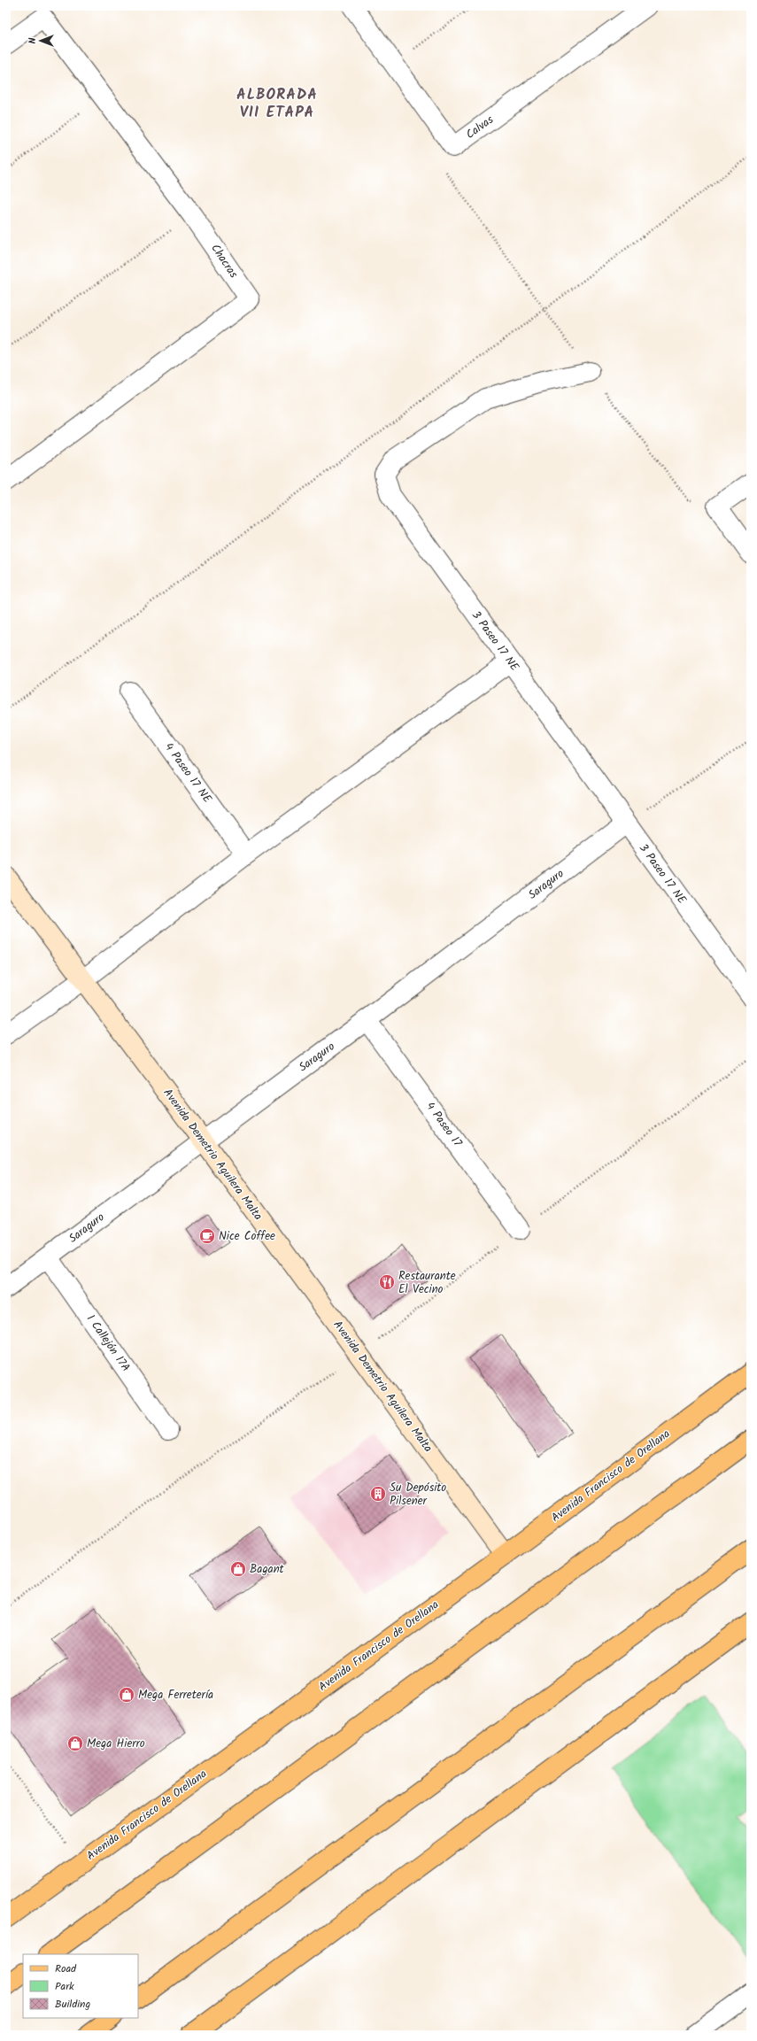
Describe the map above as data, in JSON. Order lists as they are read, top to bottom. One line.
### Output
{"streets":{"main road":["Avenida Francisco de Orellana"],"street":["Calvas","Chacras","3 Paseo 17 NE","4 Paseo 17 NE","Saraguro","4 Paseo 17","Avenida Demetrio Aguilera Malta","1 Callejón 17A"]},"crossings":[["3 Paseo 17 NE","Saraguro"],["Saraguro","4 Paseo 17"],["Saraguro","Avenida Demetrio Aguilera Malta"],["Saraguro","1 Callejón 17A"],["Avenida Demetrio Aguilera Malta","Avenida Francisco de Orellana"]],"districts":["ALBORADA VII ETAPA"],"places":{"cafe":["Nice Coffee"],"restaurant":["Restaurante El Vecino"],"building":["Su Depósito Pilsener"],"shop":["Bagant","Mega Ferretería","Mega Hierro"]},"legend":["Road","Park","Building"],"north":"left"}
